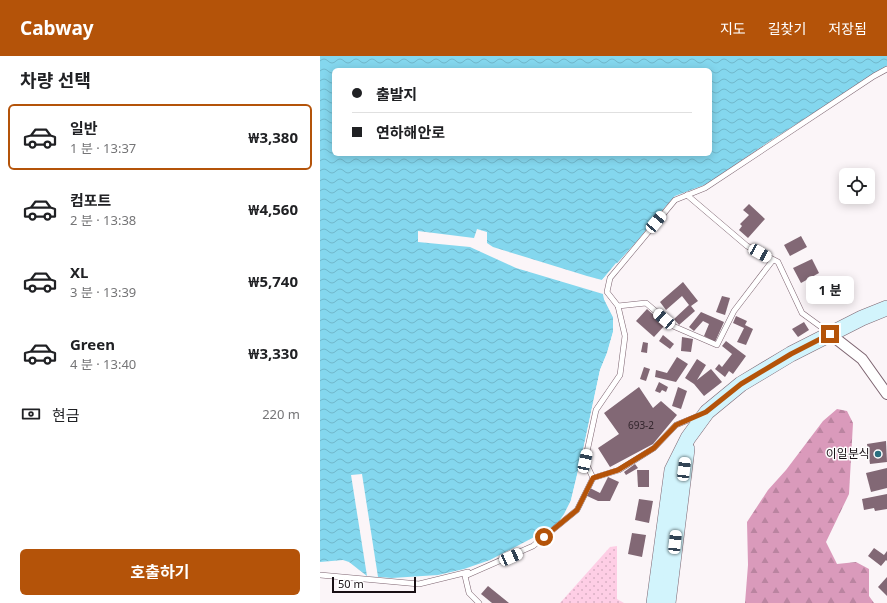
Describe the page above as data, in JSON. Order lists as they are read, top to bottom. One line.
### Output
{"places":["이일분식"],"house_numbers":["693-2"],"scale_bar":"50 m","page":{"header":"Cabway","nav":["지도","길찾기","저장됨"],"heading":"차량 선택","banner":["출발지","연하해안로"],"list":[{"name":"일반","note":"1 분 · 13:37","value":"₩3,380"},{"name":"컴포트","note":"2 분 · 13:38","value":"₩4,560"},{"name":"XL","note":"3 분 · 13:39","value":"₩5,740"},{"name":"Green","note":"4 분 · 13:40","value":"₩3,330"}],"bubble":"1 분","pay":["현금","220 m"],"buttons":"호출하기","scale":"50 m"}}
